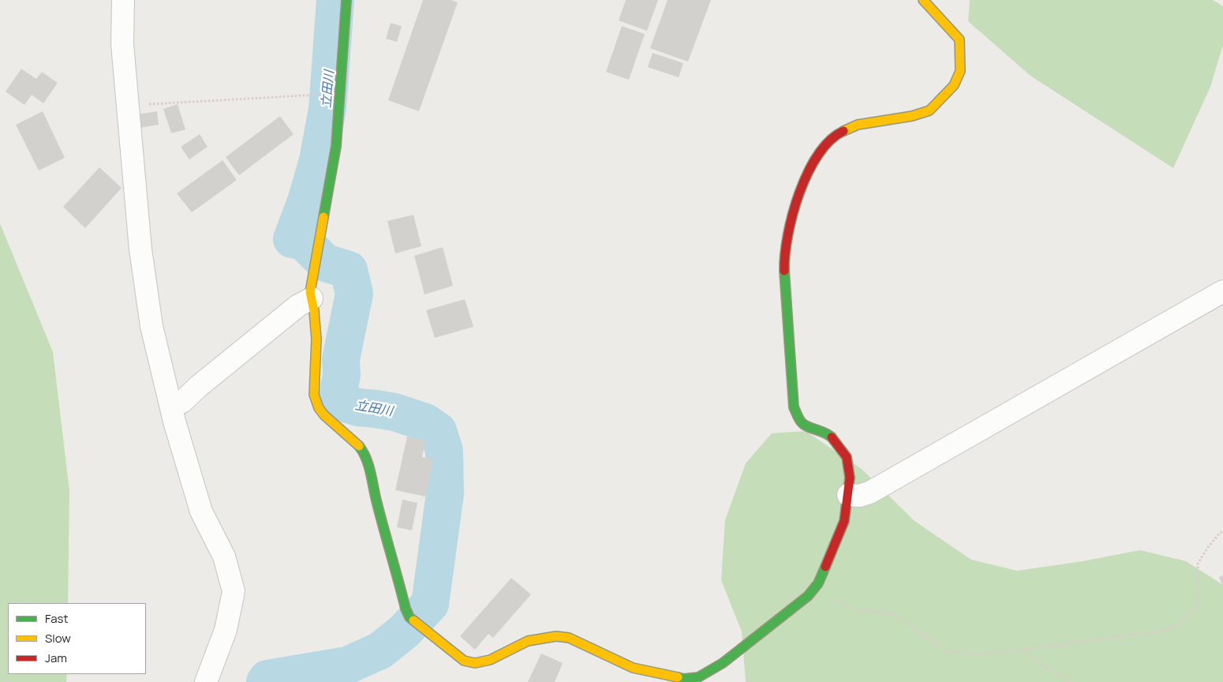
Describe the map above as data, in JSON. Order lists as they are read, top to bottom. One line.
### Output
{"water":["立田川"],"legend":["Fast","Slow","Jam"]}
